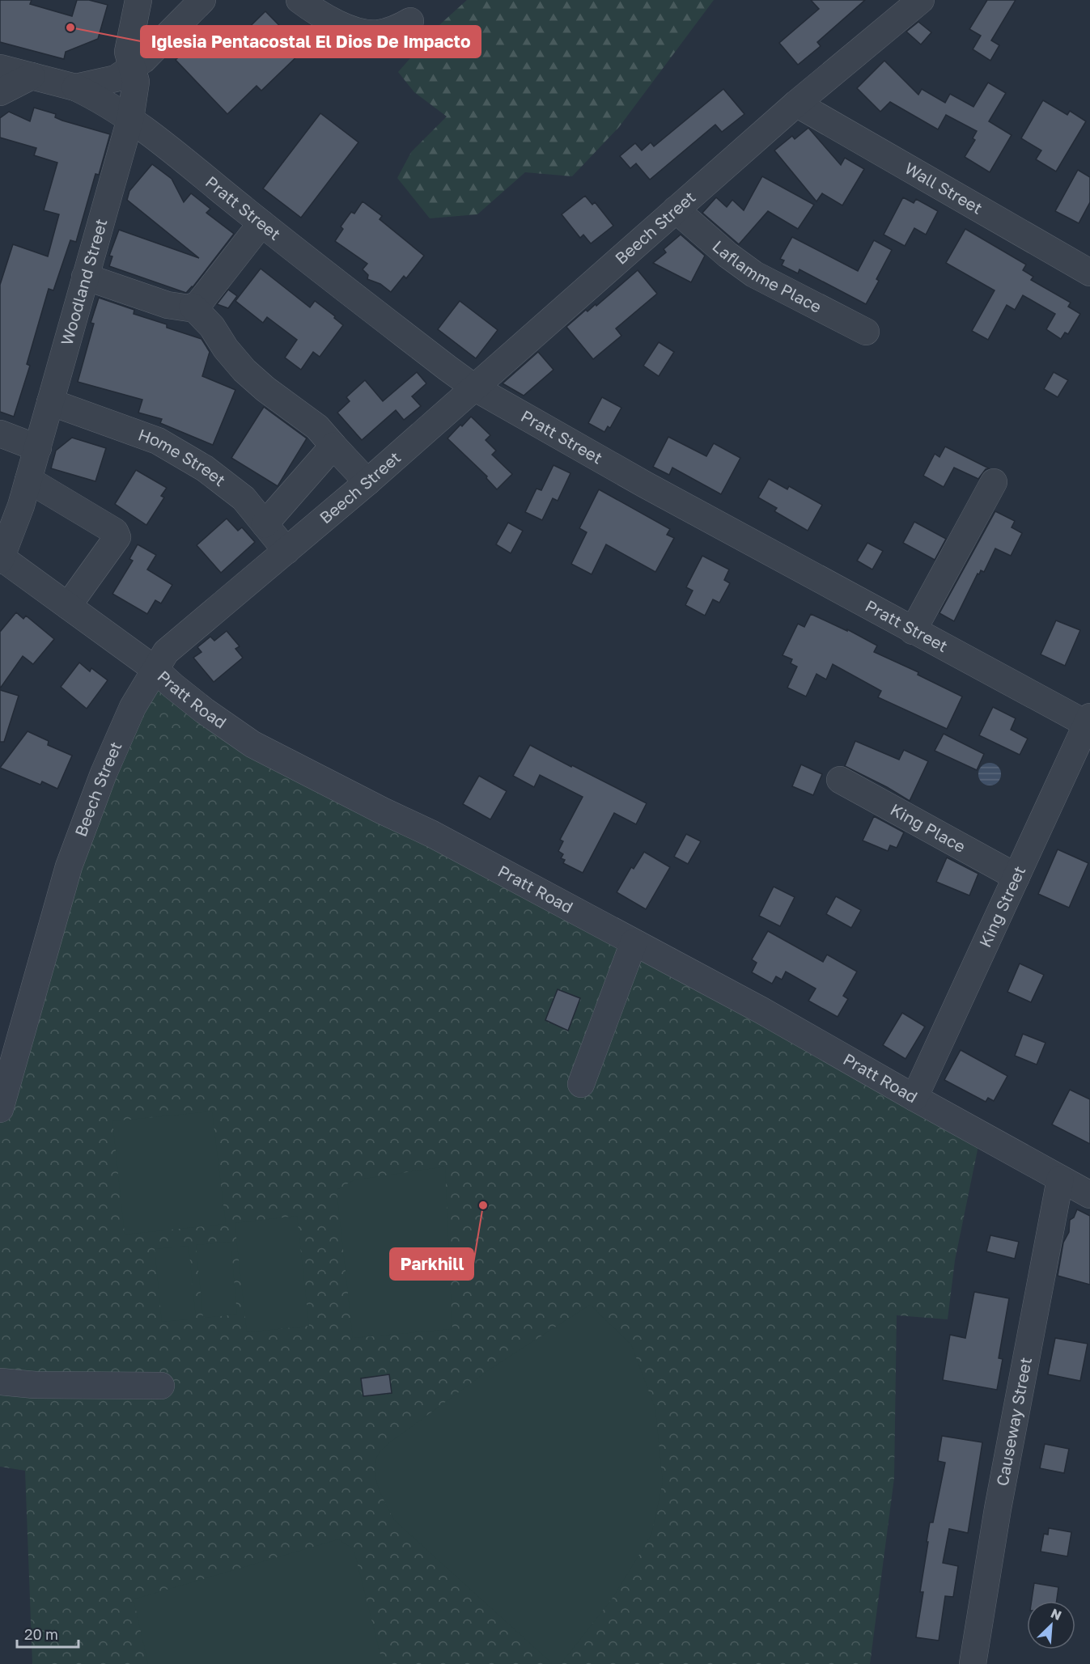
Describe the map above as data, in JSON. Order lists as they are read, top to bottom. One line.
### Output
{"streets":{"street":["Wall Street","Pratt Street","Beech Street","Laflamme Place","Woodland Street","Home Street","Pratt Road","King Place","King Street","Causeway Street"]},"crossings":[["Wall Street","Beech Street"],["Pratt Street","Beech Street"],["Pratt Street","Woodland Street"],["Pratt Street","King Street"],["Beech Street","Laflamme Place"],["Beech Street","Home Street"],["Beech Street","Pratt Road"],["Woodland Street","Home Street"],["Woodland Street","Pratt Road"],["Pratt Road","King Street"],["Pratt Road","Causeway Street"],["King Place","King Street"]],"places":["Iglesia Pentacostal El Dios De Impacto","Parkhill"],"scale_bar":"20 m","north":"top right"}
